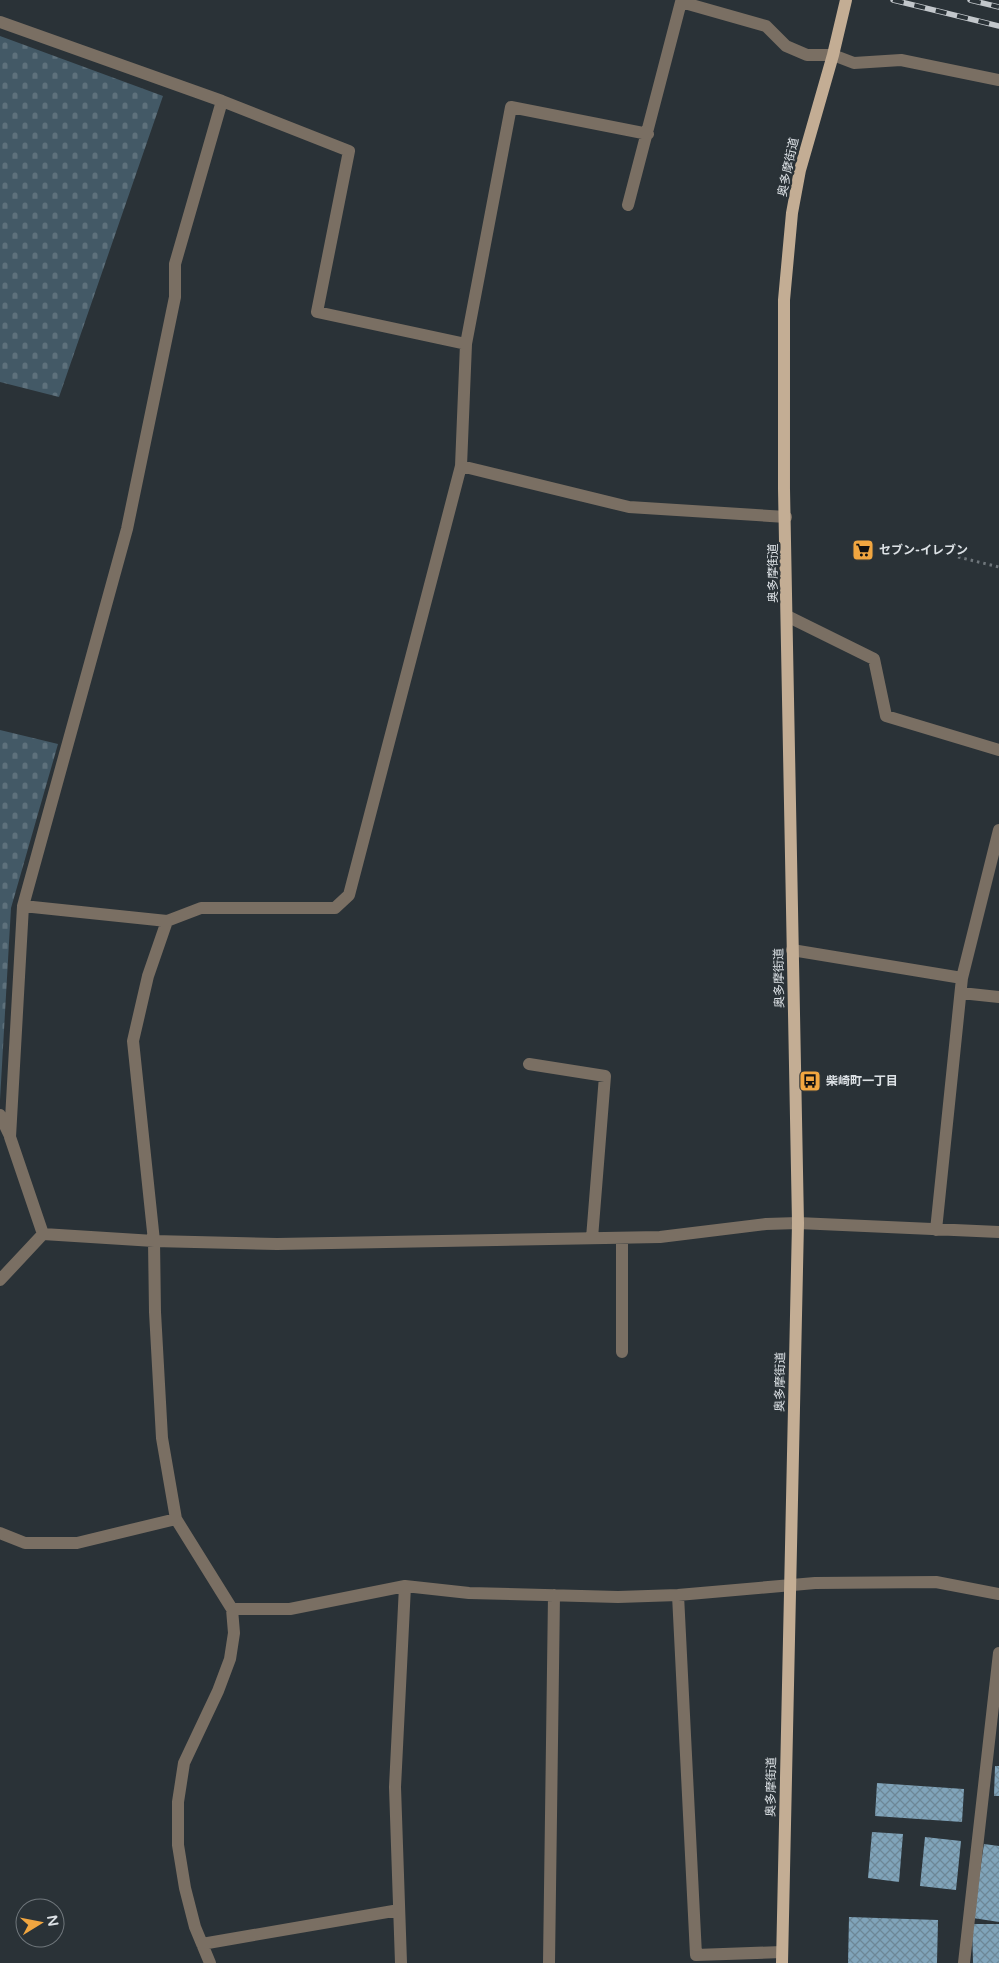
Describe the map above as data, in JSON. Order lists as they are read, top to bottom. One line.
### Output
{"streets":{"main road":["奥多摩街道"]},"places":{"supermarket":["セブン-イレブン"],"bus stop":["柴崎町一丁目"]},"north":"right"}
